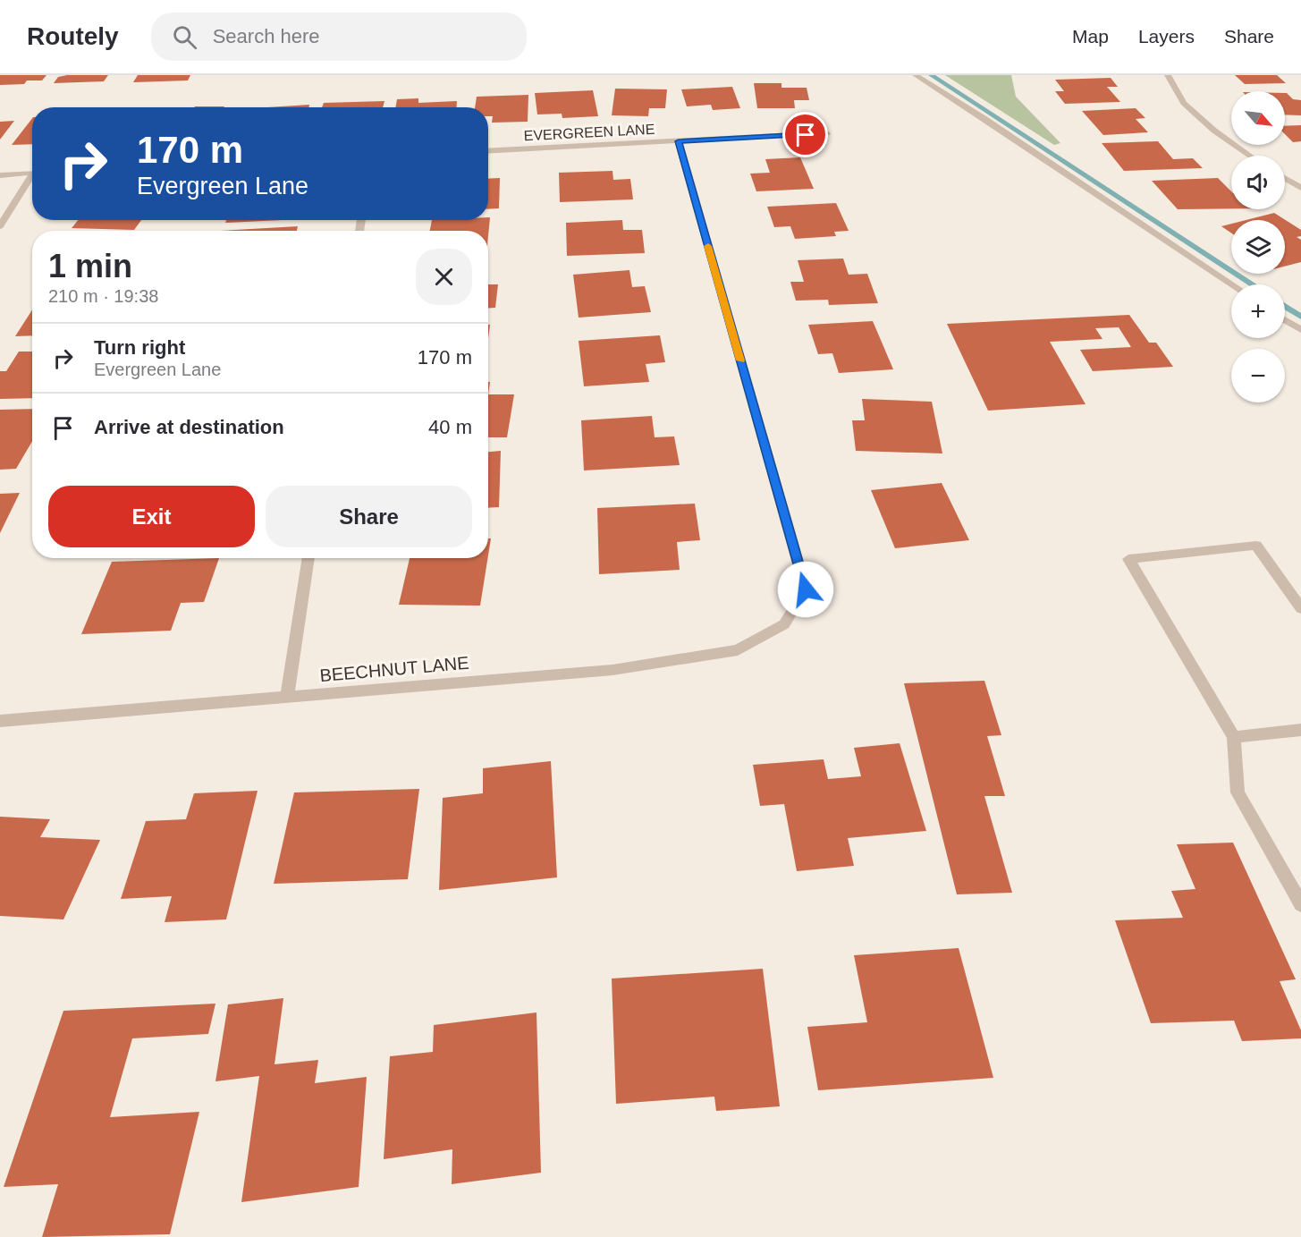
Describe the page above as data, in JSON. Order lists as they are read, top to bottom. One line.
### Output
{"streets":{"street":["EVERGREEN LANE","BEECHNUT LANE"]},"crossings":[["EVERGREEN LANE","BEECHNUT LANE"]],"north":"bottom right","page":{"header":"Routely","search":"Search here","nav":["Map","Layers","Share"],"map_buttons":["+","−"],"turn":["170 m","Evergreen Lane"],"heading":["1 min","210 m · 19:38"],"list":[{"name":"Turn right","note":"Evergreen Lane","value":"170 m"},{"name":"Arrive at destination","value":"40 m"}],"buttons":["Exit","Share"]}}
